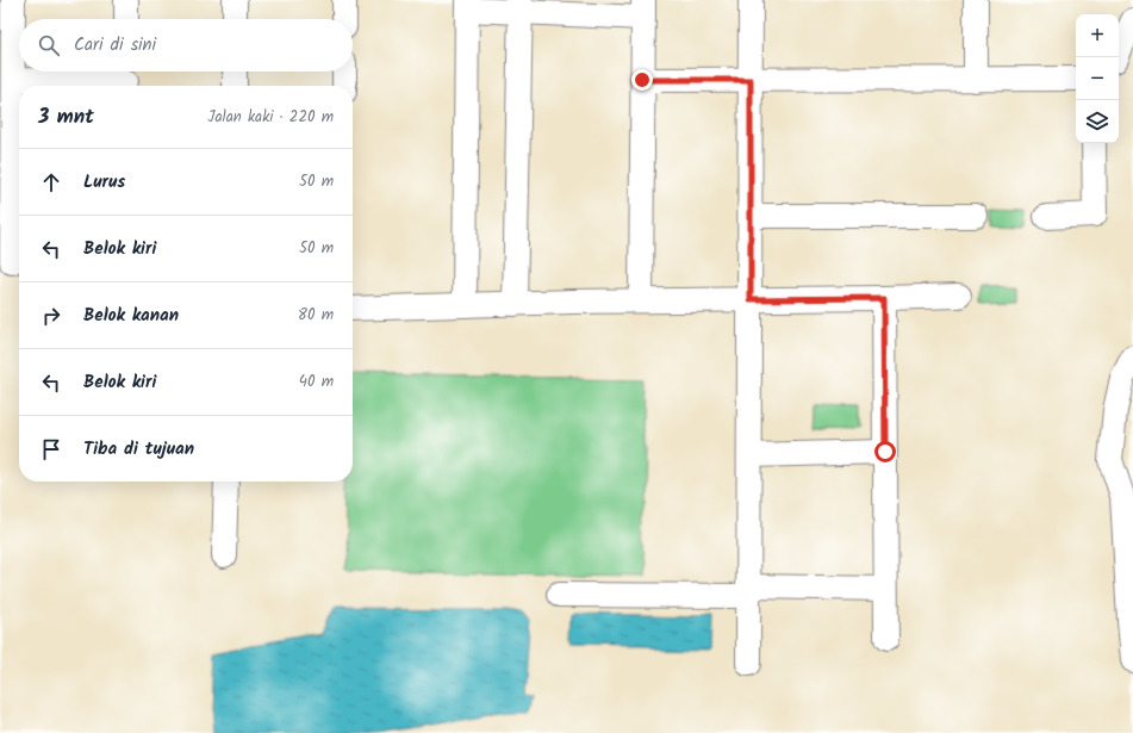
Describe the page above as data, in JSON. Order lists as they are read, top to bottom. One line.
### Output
{"page":{"map_buttons":["+","−"],"search":"Cari di sini","heading":["3 mnt","Jalan kaki · 220 m"],"list":[["Lurus","50 m"],["Belok kiri","50 m"],["Belok kanan","80 m"],["Belok kiri","40 m"],"Tiba di tujuan"]}}
